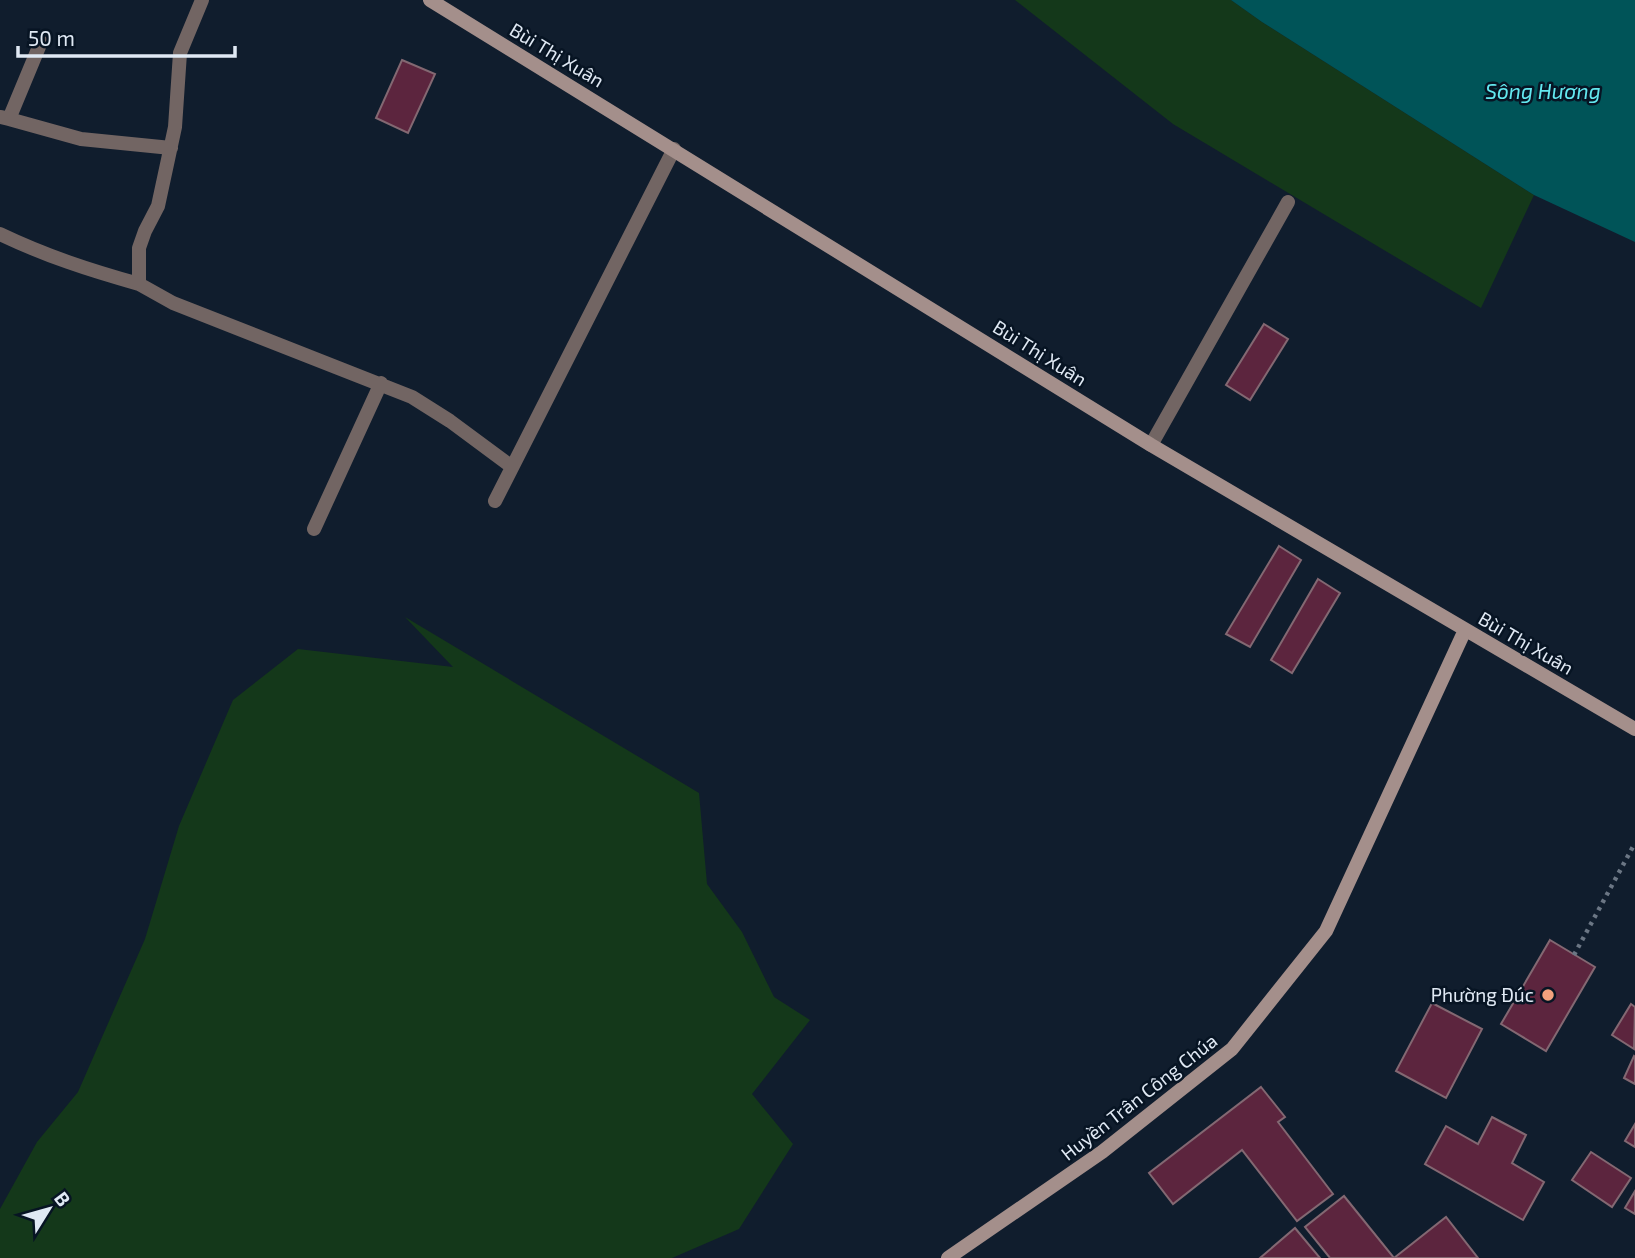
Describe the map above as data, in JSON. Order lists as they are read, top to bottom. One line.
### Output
{"streets":{"street":["Bùi Thị Xuân","Huyền Trân Công Chúa"]},"crossings":[["Bùi Thị Xuân","Huyền Trân Công Chúa"]],"water":["Sông Hương"],"places":["Phường Đúc"],"scale_bar":"50 m","north":"top right"}
